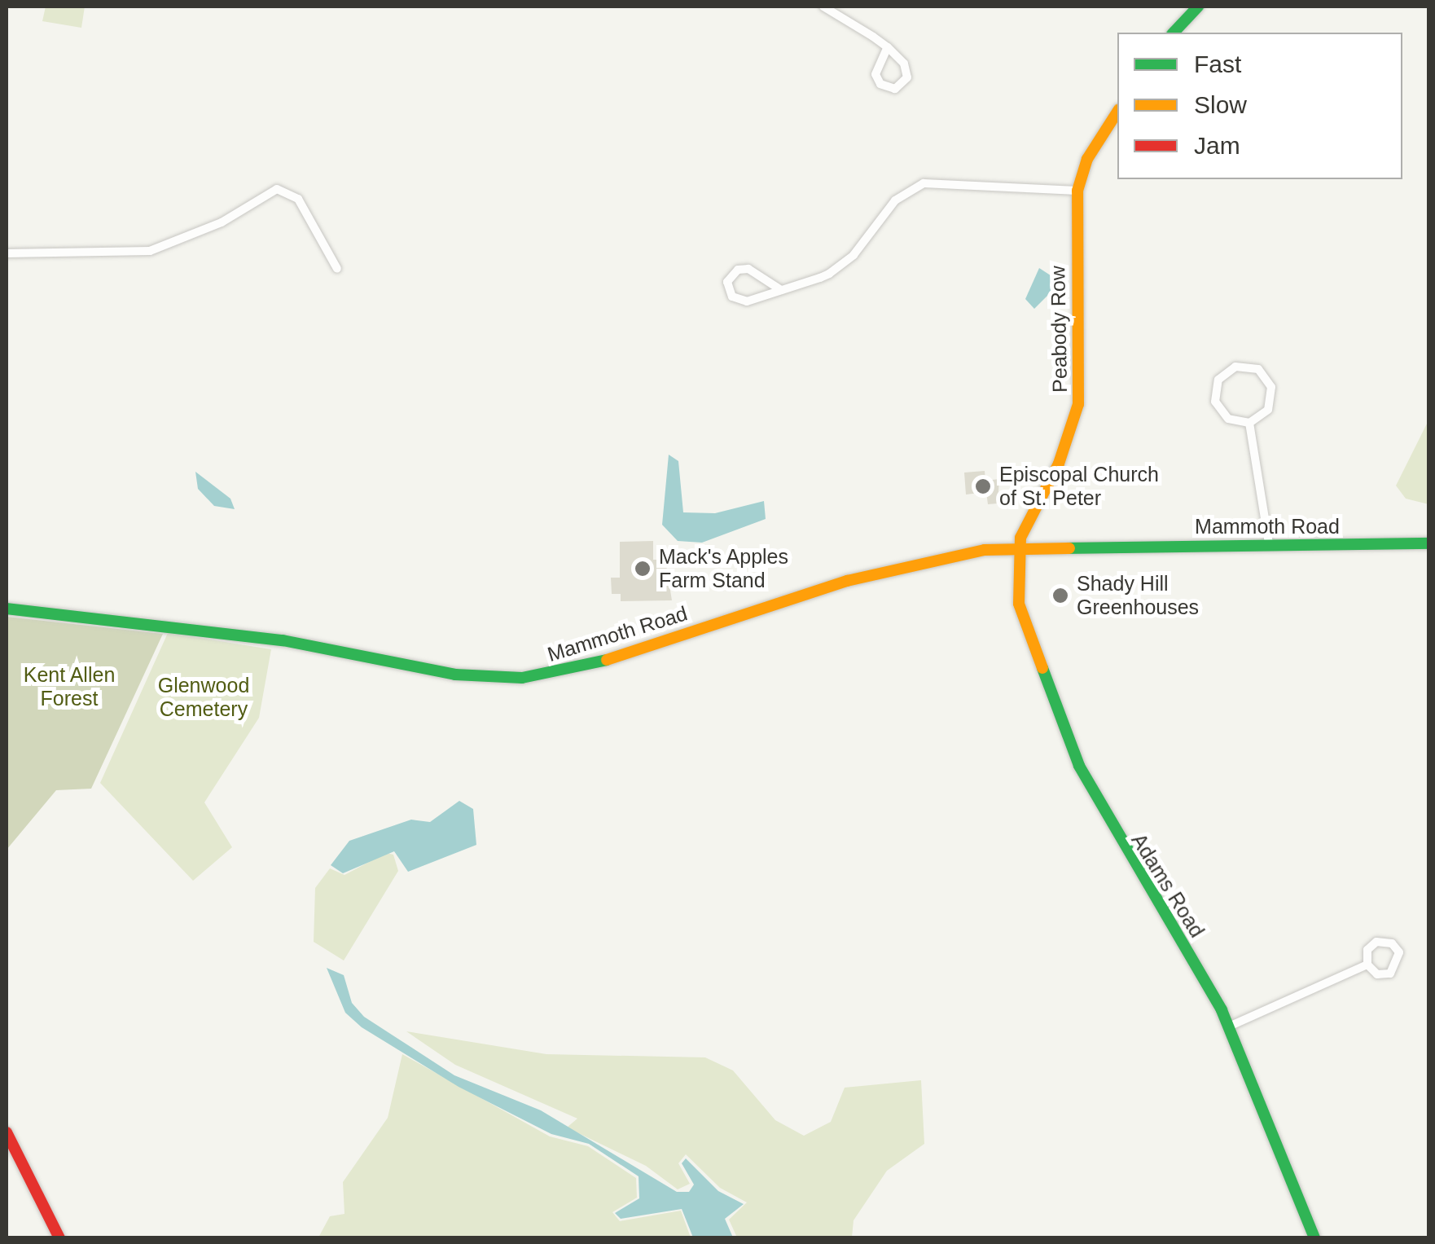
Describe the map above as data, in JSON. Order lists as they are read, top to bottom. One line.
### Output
{"streets":{"main road":["Peabody Row","Mammoth Road","Adams Road"]},"crossings":[["Peabody Row","Mammoth Road"],["Peabody Row","Adams Road"],["Mammoth Road","Adams Road"]],"parks":["Kent Allen Forest","Glenwood Cemetery"],"places":["Episcopal Church of St. Peter","Mack's Apples Farm Stand","Shady Hill Greenhouses"],"legend":["Fast","Slow","Jam"]}
